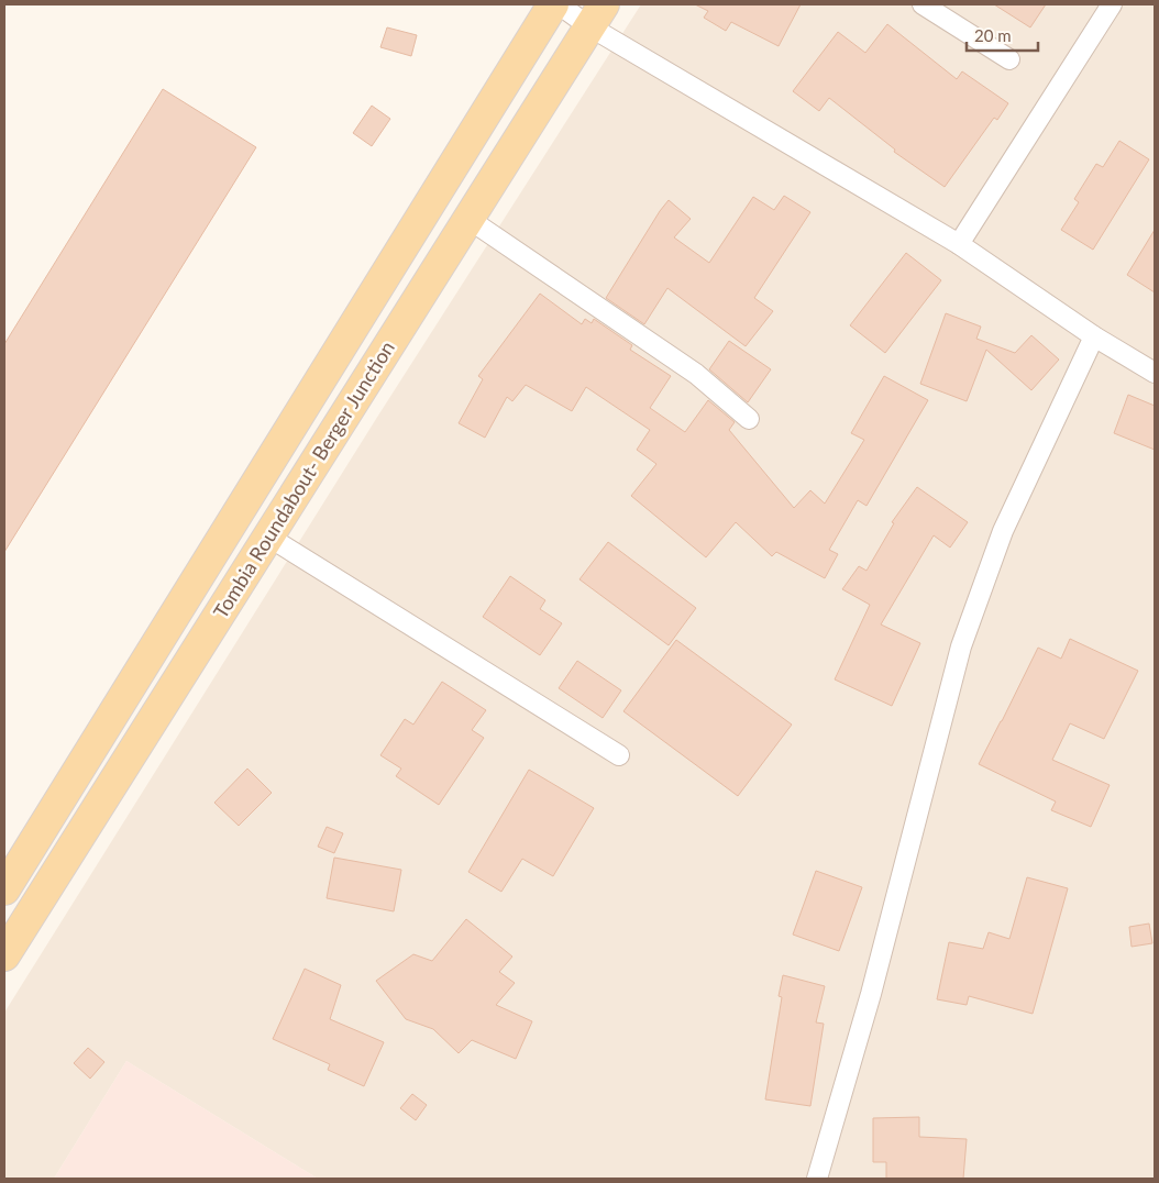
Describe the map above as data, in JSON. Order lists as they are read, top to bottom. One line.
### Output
{"streets":{"main road":["Tombia Roundabout- Berger Junction"]},"scale_bar":"20 m"}
